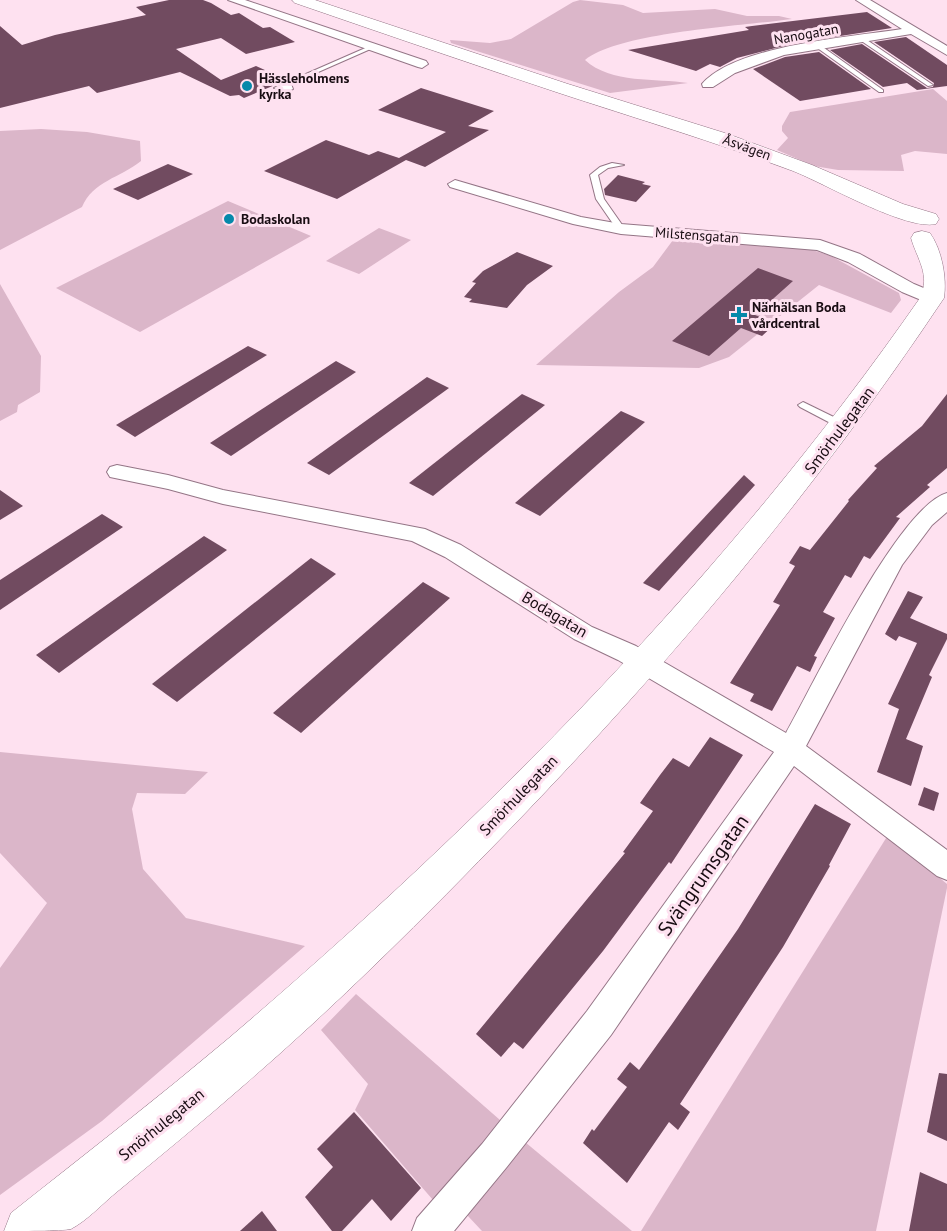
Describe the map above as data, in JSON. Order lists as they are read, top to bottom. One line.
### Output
{"streets":{"street":["Nanogatan","Åsvägen","Milstensgatan","Smörhulegatan","Bodagatan","Svängrumsgatan"]},"crossings":[["Åsvägen","Milstensgatan"],["Åsvägen","Smörhulegatan"],["Milstensgatan","Smörhulegatan"],["Smörhulegatan","Bodagatan"],["Bodagatan","Svängrumsgatan"]],"places":{"other":["Hässleholmens kyrka","Bodaskolan"],"health":["Närhälsan Boda vårdcentral"]}}
